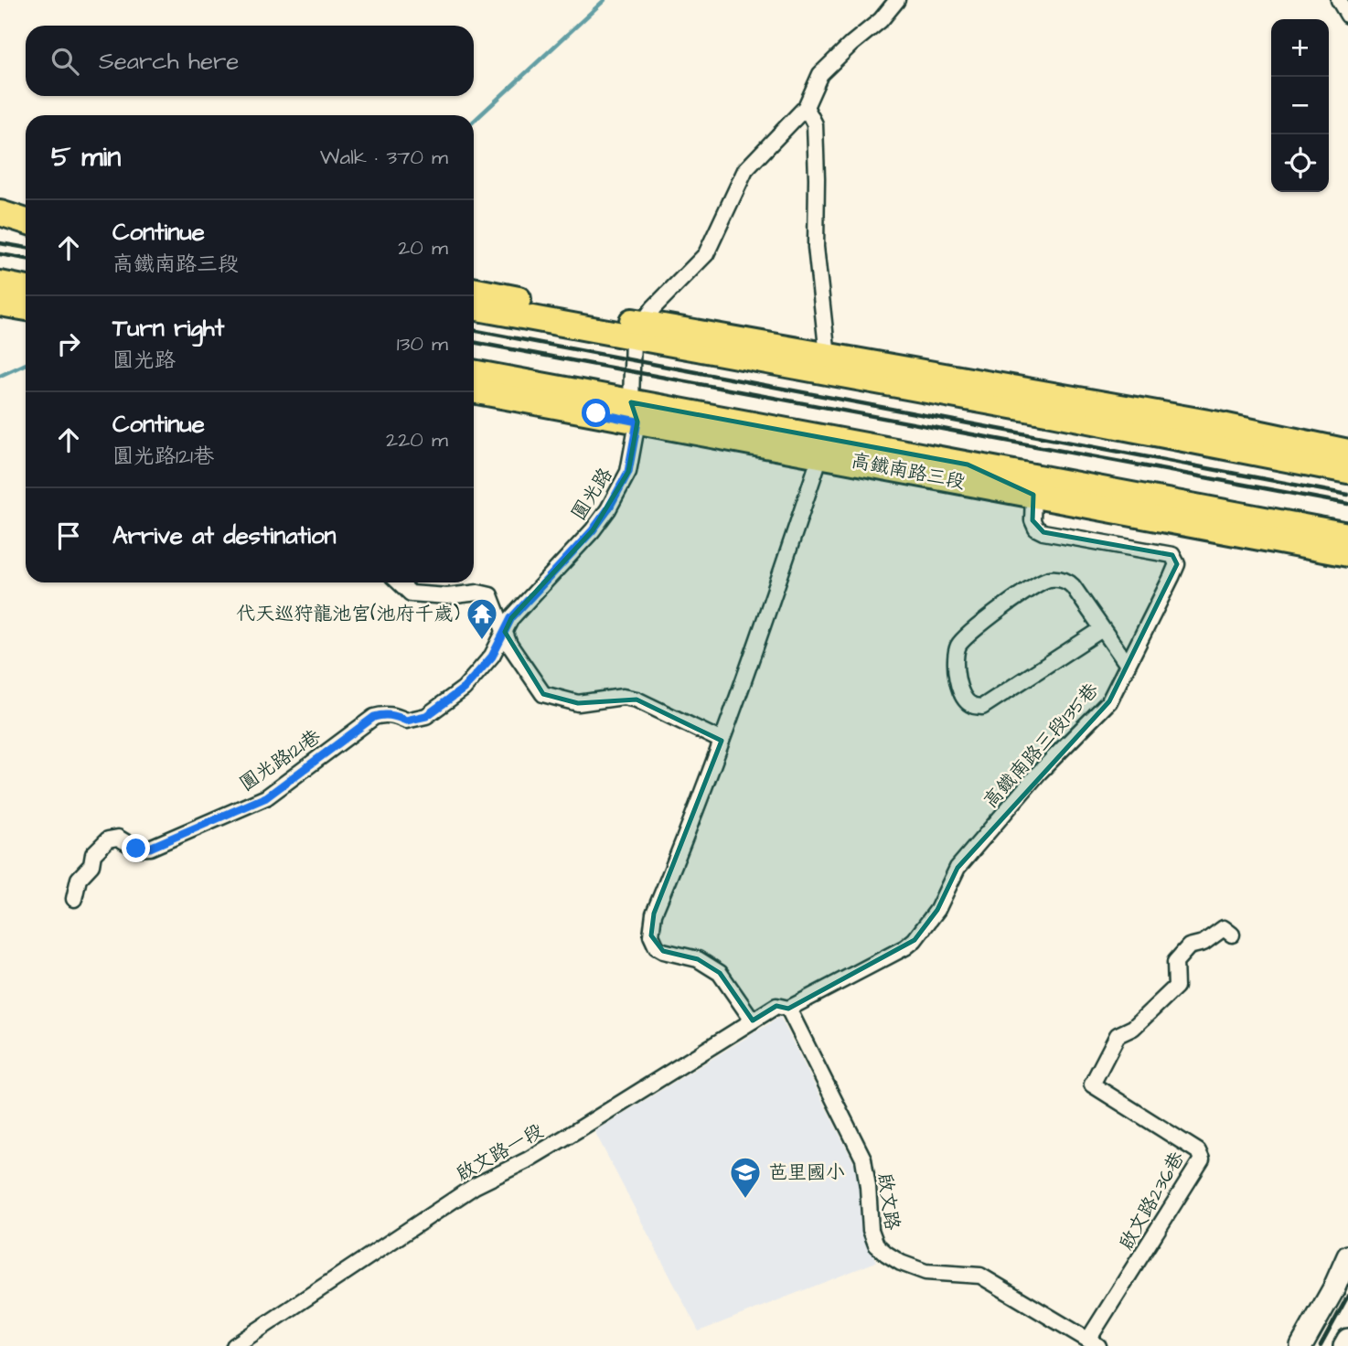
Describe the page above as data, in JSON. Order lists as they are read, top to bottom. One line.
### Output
{"streets":{"main road":["高鐵南路三段"],"street":["圓光路","高鐵南路三段135巷","圓光路121巷","啟文路一段","啟文路236巷","啟文路"]},"crossings":[["高鐵南路三段","圓光路"],["高鐵南路三段","高鐵南路三段135巷"],["圓光路","圓光路121巷"],["高鐵南路三段135巷","啟文路一段"],["高鐵南路三段135巷","啟文路"],["啟文路一段","啟文路"],["啟文路236巷","啟文路"]],"places":{"temple":["代天巡狩龍池宮(池府千歲)"],"school or university":["芭里國小"]},"page":{"map_buttons":["+","−"],"search":"Search here","heading":["5 min","Walk · 370 m"],"list":[["Continue","高鐵南路三段","20 m"],["Turn right","圓光路","130 m"],["Continue","圓光路121巷","220 m"],"Arrive at destination"]}}
